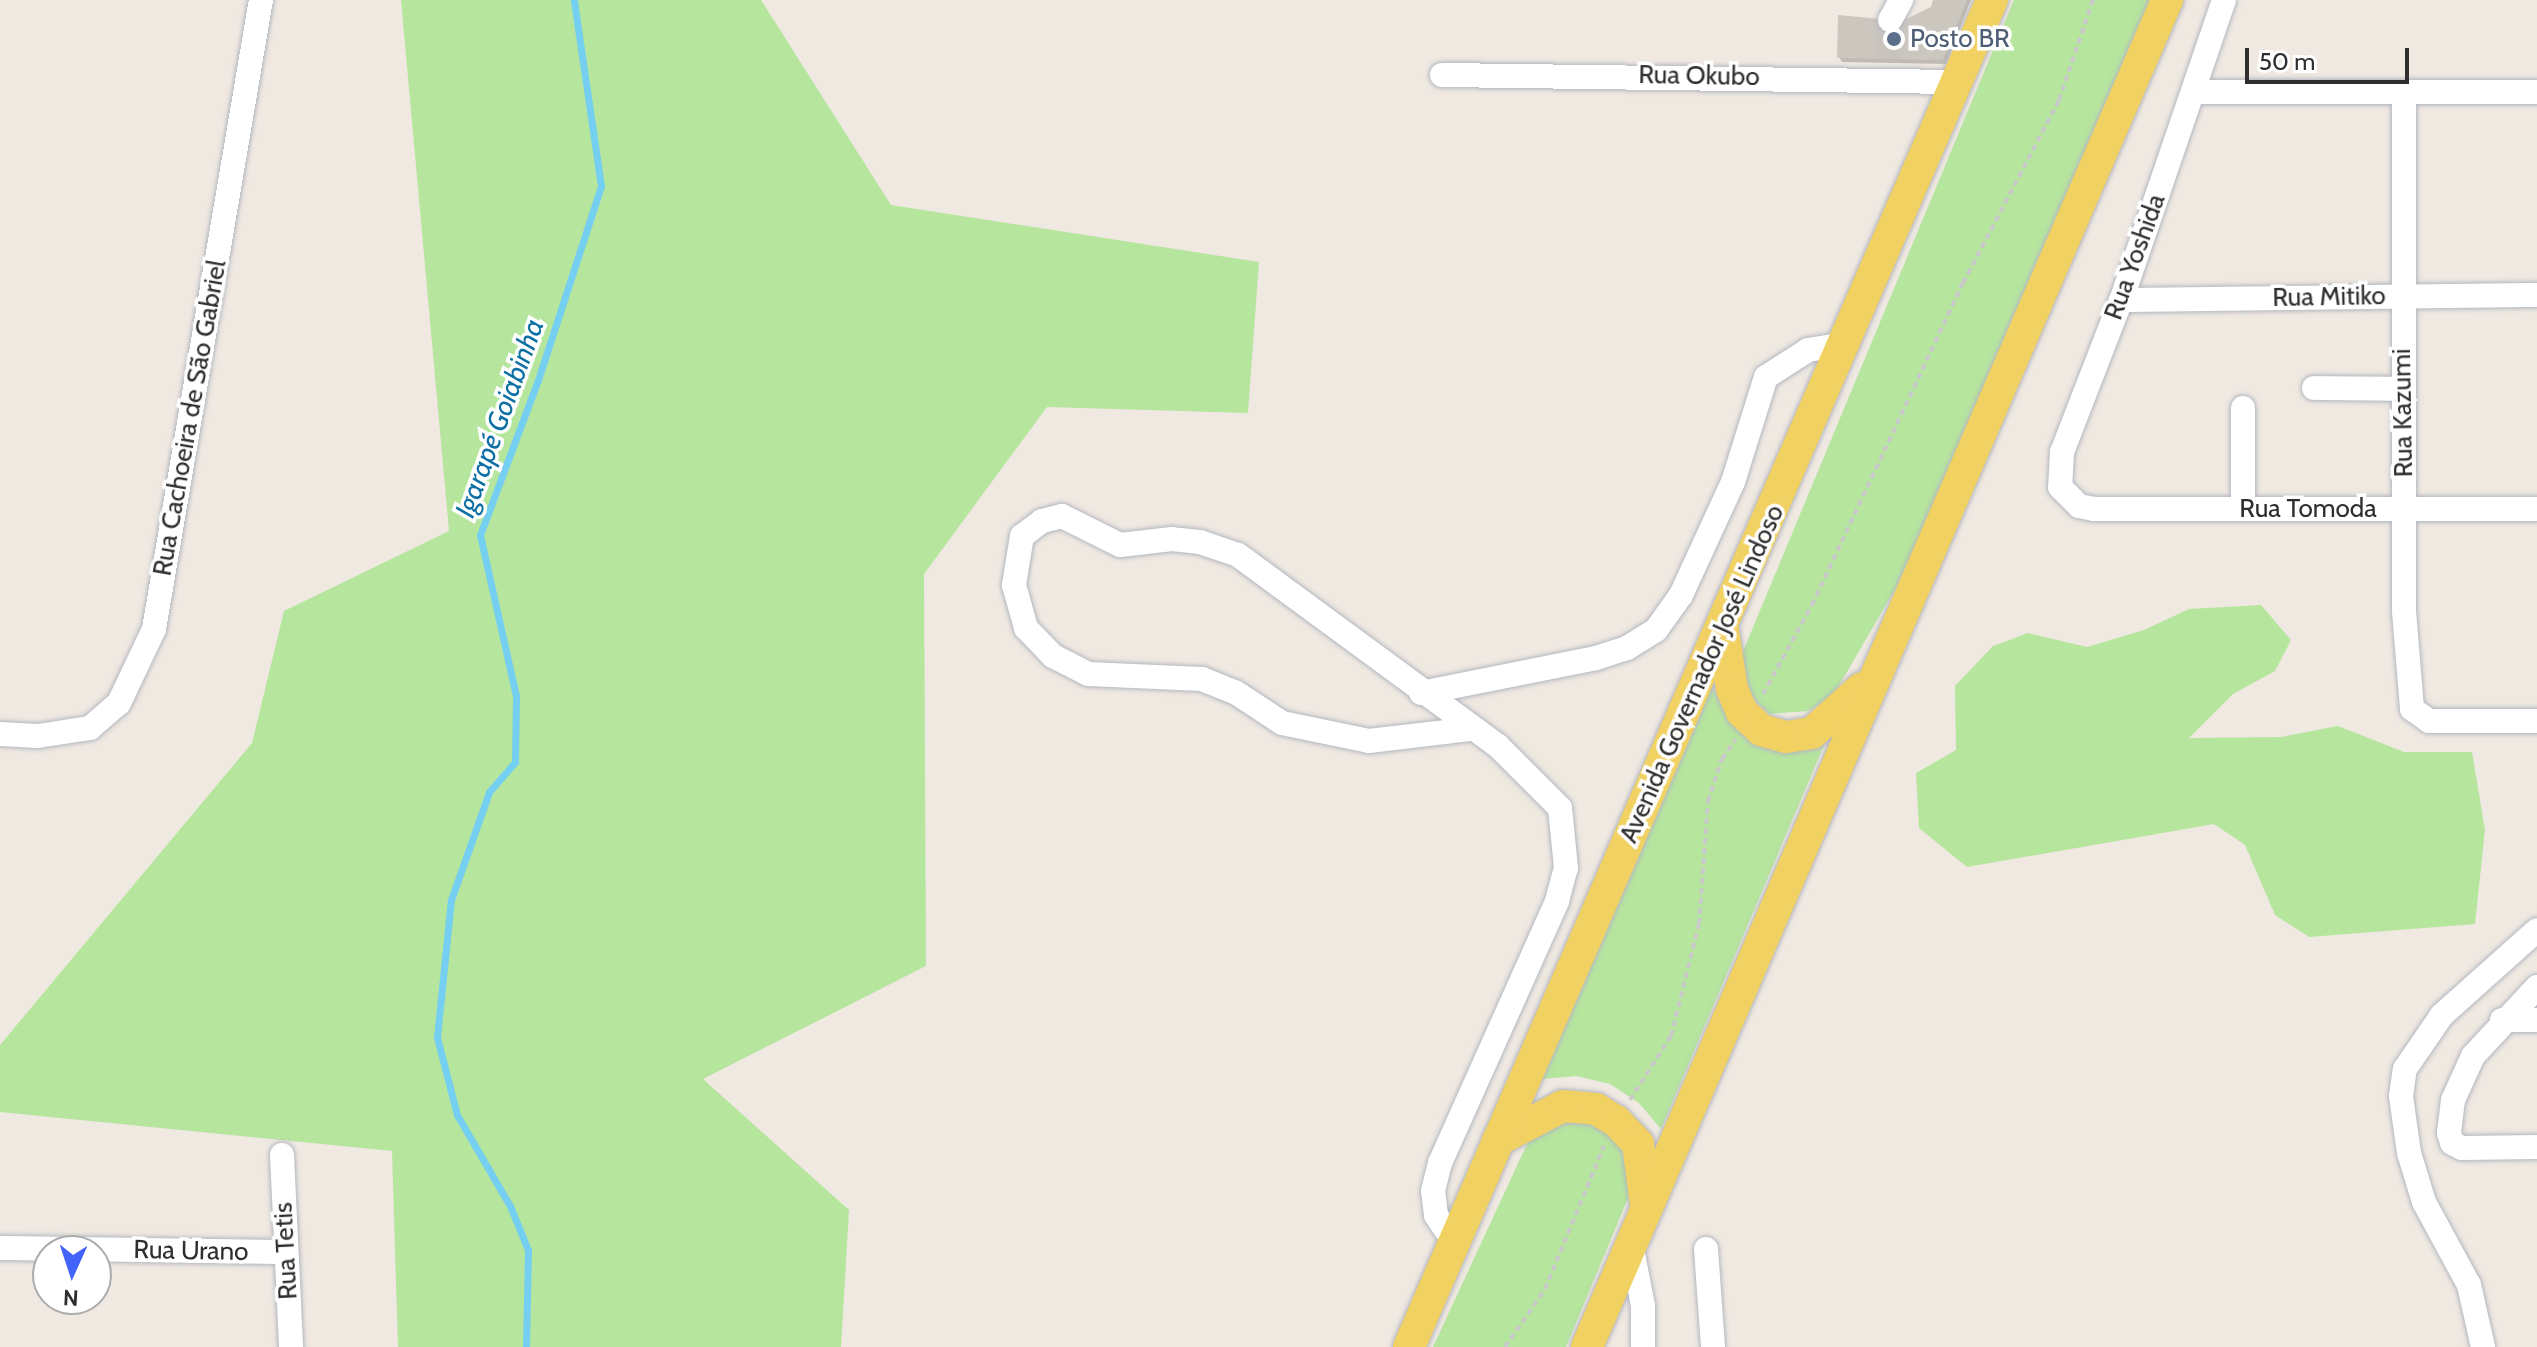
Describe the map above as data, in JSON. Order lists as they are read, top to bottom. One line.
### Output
{"streets":{"main road":["Avenida Governador José Lindoso"],"street":["Rua Okubo","Rua Yoshida","Rua Mitiko","Rua Kazumi","Rua Cachoeira de São Gabriel","Rua Tomoda","Rua Urano","Rua Tetis"]},"crossings":[["Rua Okubo","Avenida Governador José Lindoso"],["Rua Yoshida","Rua Mitiko"],["Rua Yoshida","Rua Tomoda"],["Rua Mitiko","Rua Kazumi"],["Rua Kazumi","Rua Tomoda"],["Rua Urano","Rua Tetis"]],"water":["Igarapé Goiabinha"],"places":["Posto BR"],"scale_bar":"50 m","north":"bottom"}
